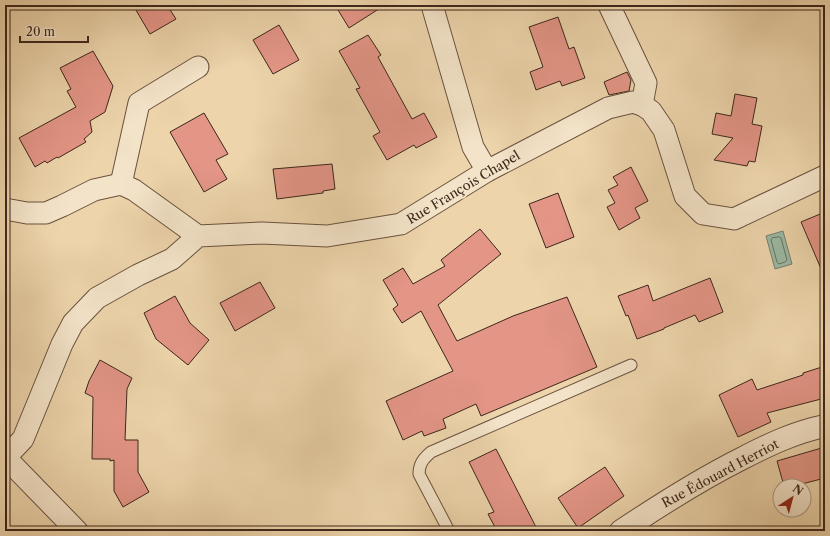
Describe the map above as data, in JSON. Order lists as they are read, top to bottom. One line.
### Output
{"streets":{"street":["Rue François Chapel","Rue Édouard Herriot"]},"scale_bar":"20 m","north":"top right"}
